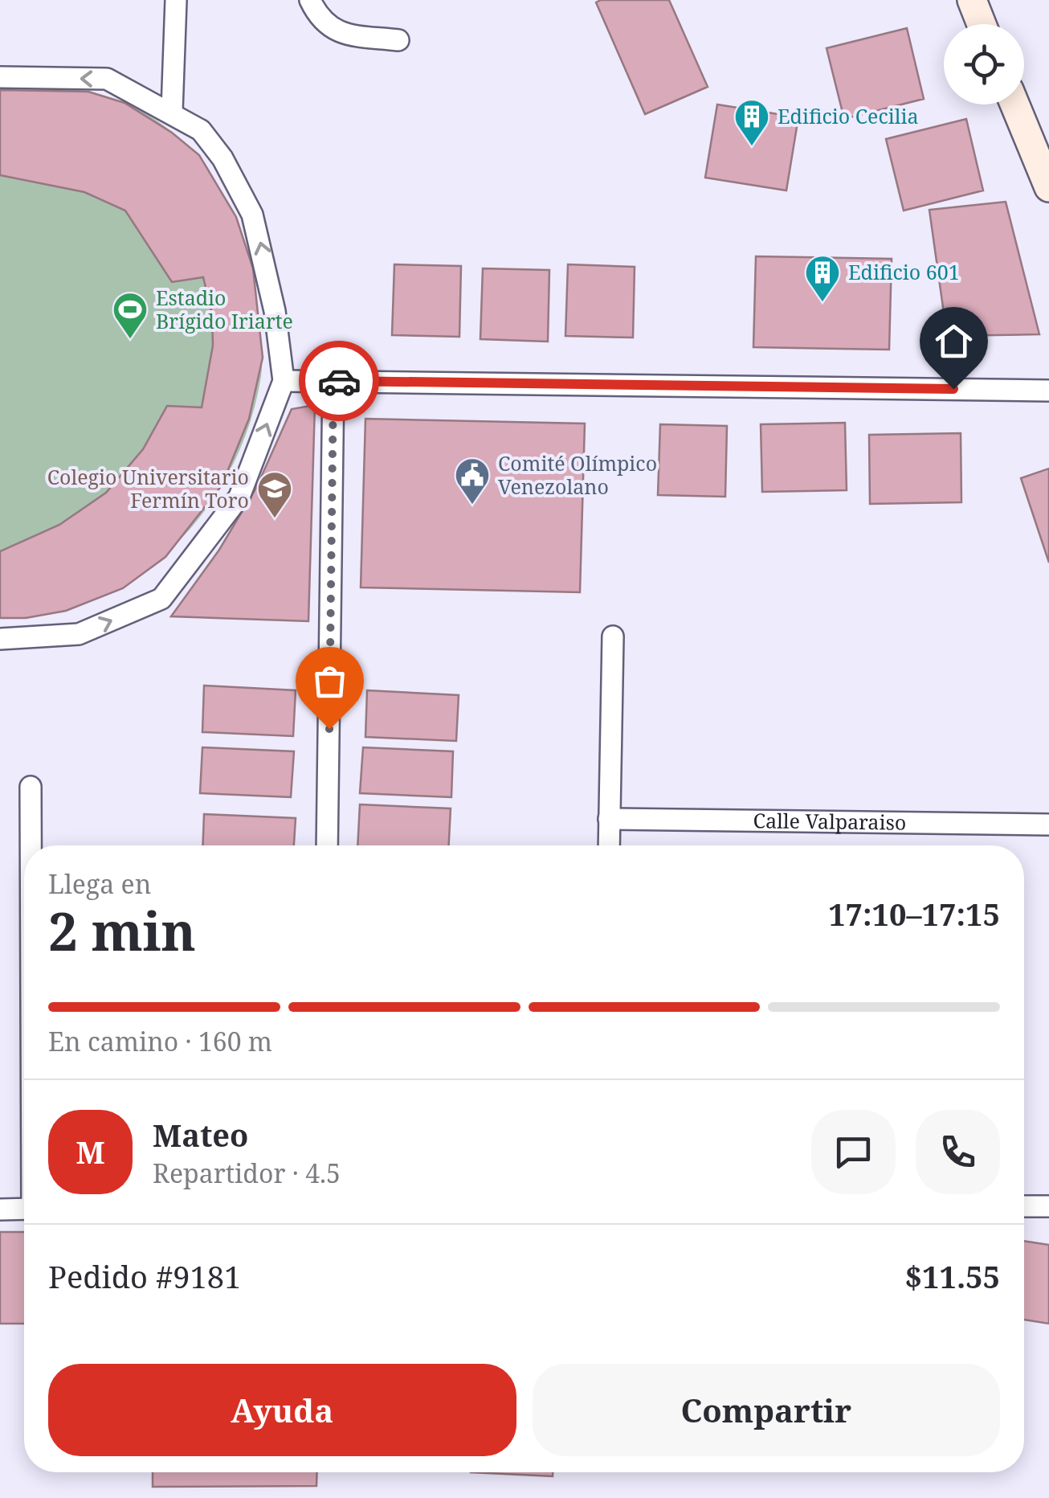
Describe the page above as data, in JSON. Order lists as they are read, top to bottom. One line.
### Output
{"streets":{"street":["Calle Valparaiso"]},"places":{"building":["Edificio Cecilia","Edificio 601"],"sports":["Estadio Brígido Iriarte"],"public building":["Comité Olímpico Venezolano"],"school or university":["Colegio Universitario Fermín Toro"]},"page":{"heading":["2 min","Llega en","17:10–17:15"],"panel":["Mateo","Repartidor · 4.5","Pedido #9181","$11.55"],"bar":"En camino · 160 m","round":"M","buttons":["Ayuda","Compartir"]}}
